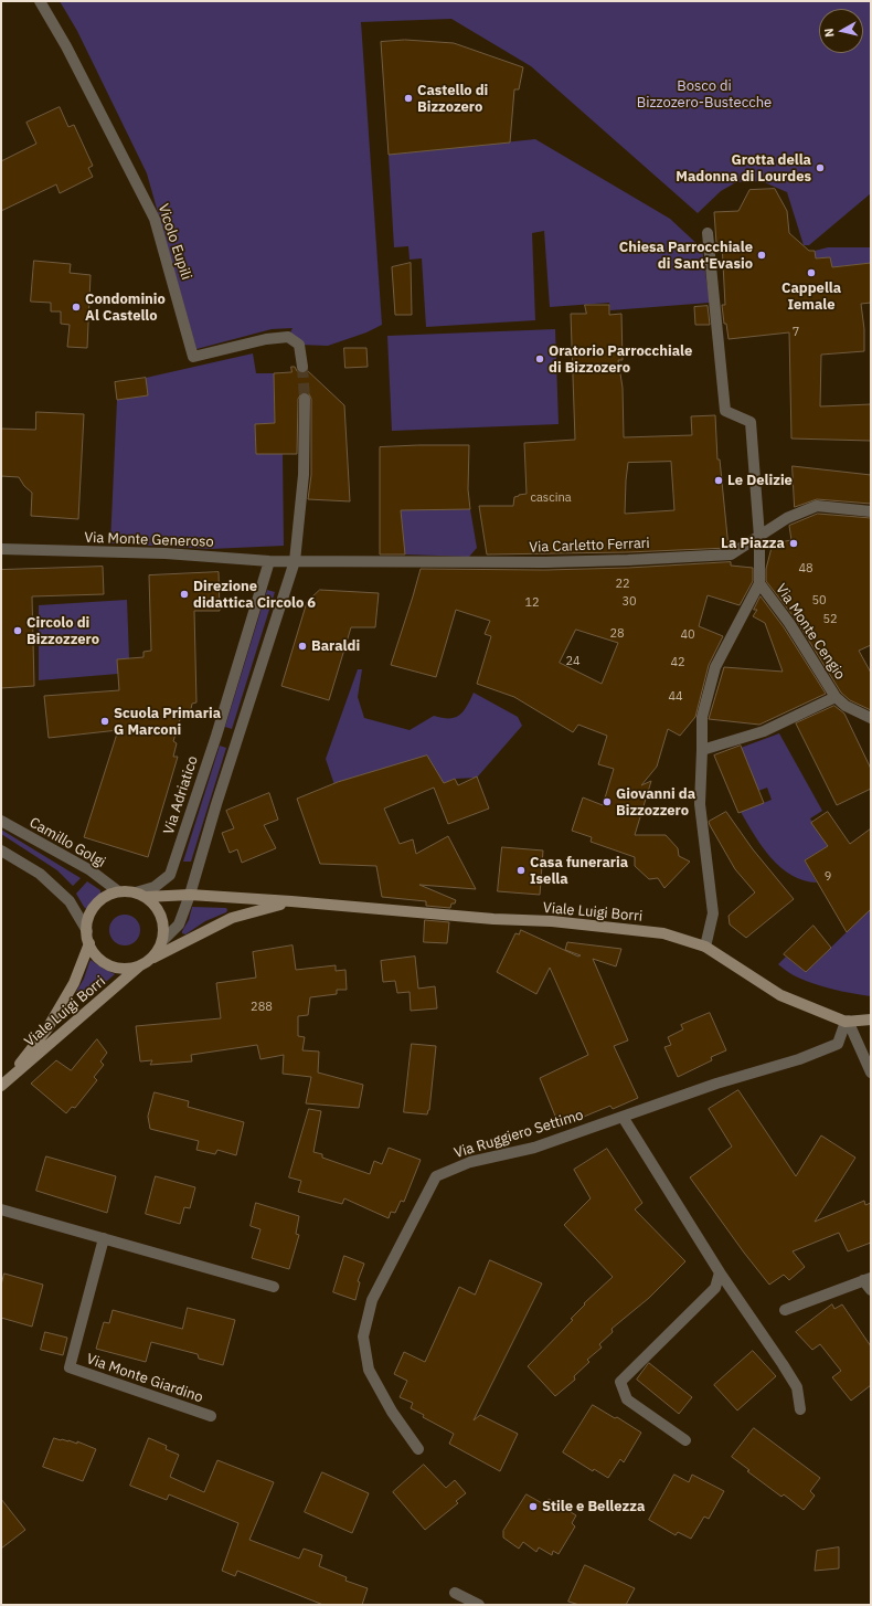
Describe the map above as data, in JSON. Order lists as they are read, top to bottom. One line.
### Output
{"streets":{"main road":["Viale Luigi Borri"],"street":["Vicolo Eupili","Via Monte Generoso","Via Carletto Ferrari","Via Monte Cengio","Via Adriatico","Camillo Golgi","Via Ruggiero Settimo","Via Monte Giardino"]},"crossings":[["Via Monte Generoso","Via Carletto Ferrari"],["Via Monte Generoso","Via Adriatico"],["Via Adriatico","Camillo Golgi"],["Via Adriatico","Viale Luigi Borri"],["Camillo Golgi","Viale Luigi Borri"],["Viale Luigi Borri","Via Ruggiero Settimo"]],"parks":["Bosco di Bizzozero-Bustecche"],"places":["Castello di Bizzozero","Grotta della Madonna di Lourdes","Chiesa Parrocchiale di Sant'Evasio","Cappella Iemale","Condominio Al Castello","Oratorio Parrocchiale di Bizzozero","Le Delizie","La Piazza","Direzione didattica Circolo 6","Circolo di Bizzozzero","Baraldi","Scuola Primaria G Marconi","Giovanni da Bizzozzero","Casa funeraria Isella","Stile e Bellezza"],"house_numbers":["7","cascina","48","22","50","30","12","52","28","40","24","42","44","9","288"],"north":"left"}
